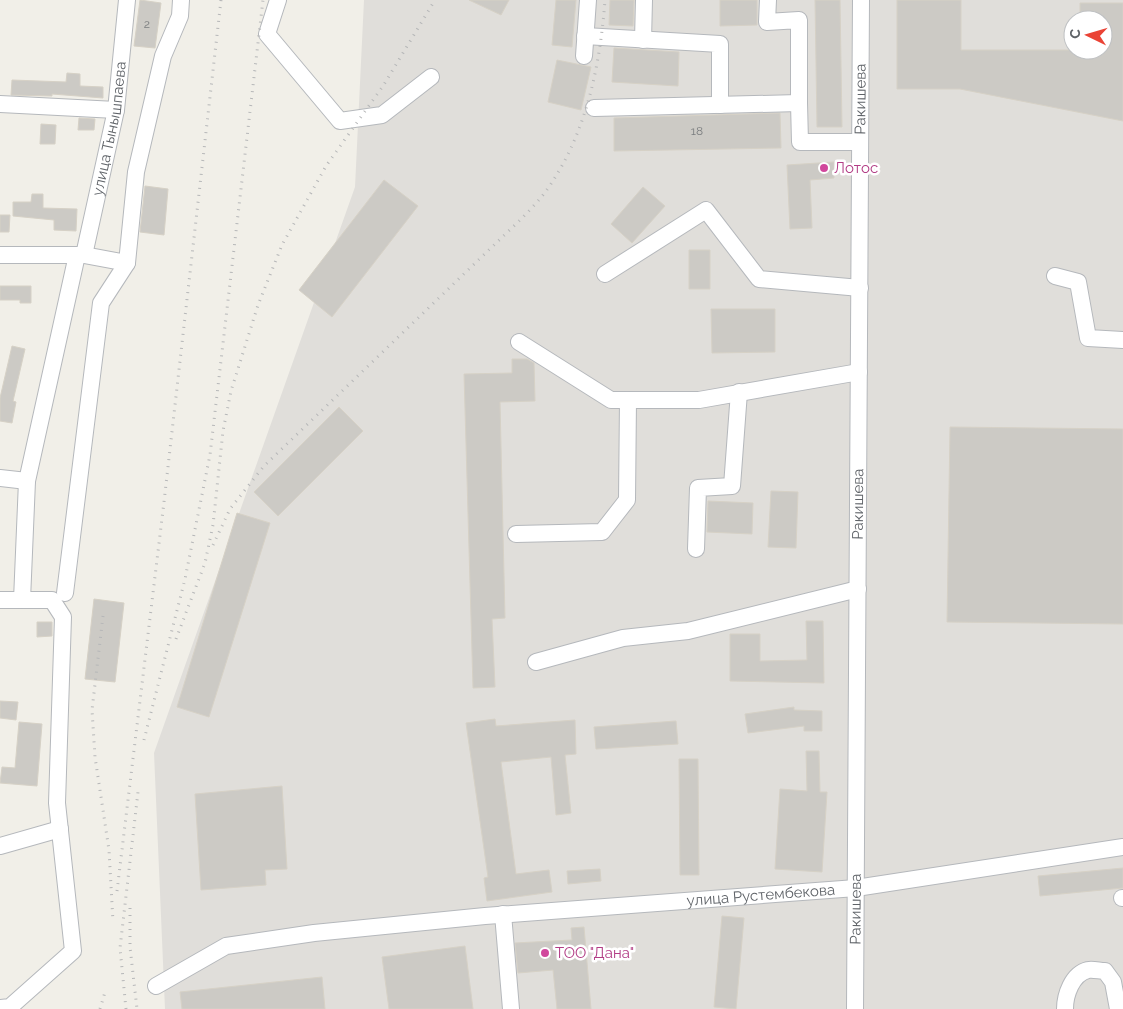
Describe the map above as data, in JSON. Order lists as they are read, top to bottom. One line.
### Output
{"streets":{"street":["Ракишева","улица Тынышпаева","улица Рустембекова"]},"crossings":[["Ракишева","улица Рустембекова"]],"places":["Лотос","ТОО \"Дана\""],"house_numbers":["2","18"],"north":"left"}
